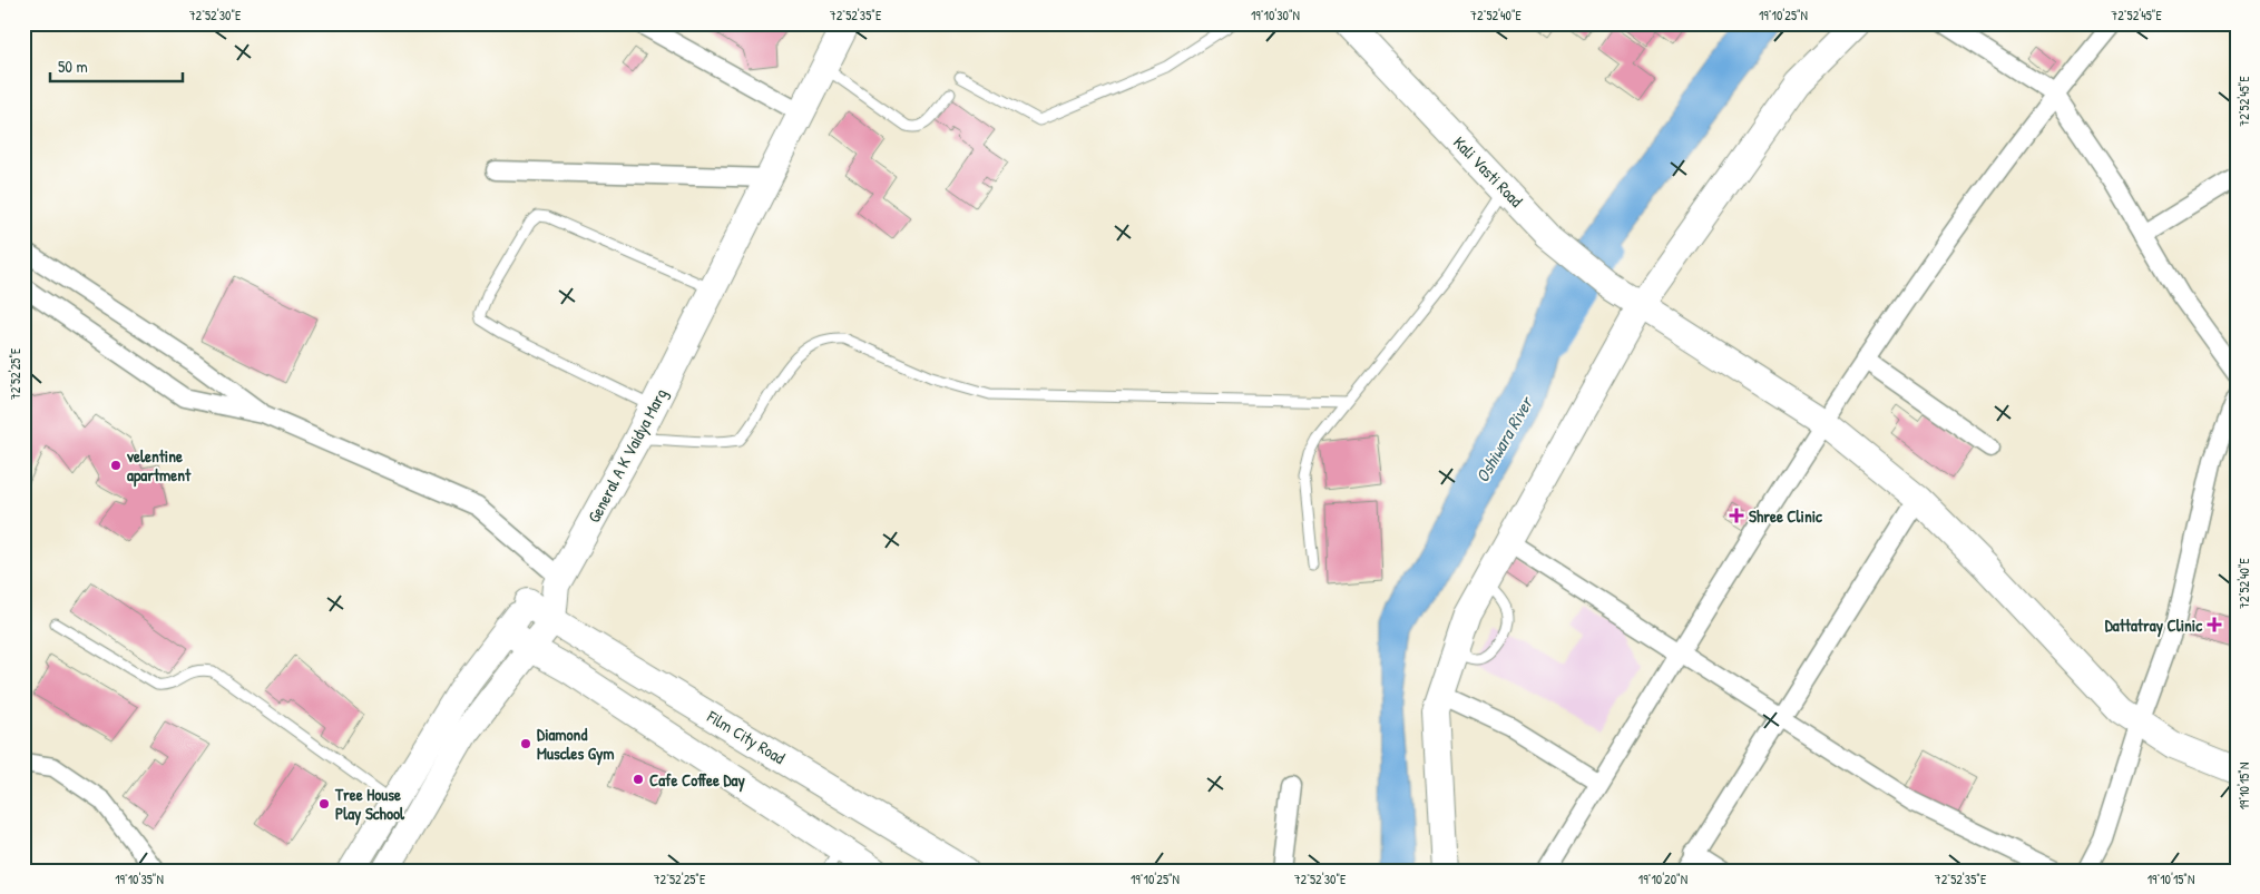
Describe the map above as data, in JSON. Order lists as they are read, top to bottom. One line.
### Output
{"streets":{"street":["Kali Vasti Road","General A K Vaidya Marg","Film City Road"]},"crossings":[["General A K Vaidya Marg","Film City Road"]],"water":["Oshiwara River"],"places":{"other":["velentine apartment","Diamond Muscles Gym","Cafe Coffee Day","Tree House Play School"],"health":["Shree Clinic","Dattatray Clinic"]},"scale_bar":"50 m","coordinates":["72°52'30\"E","72°52'35\"E","19°10'30\"N","72°52'40\"E","19°10'25\"N","72°52'45\"E","72°52'25\"E","19°10'15\"N","19°10'35\"N","19°10'20\"N"]}
